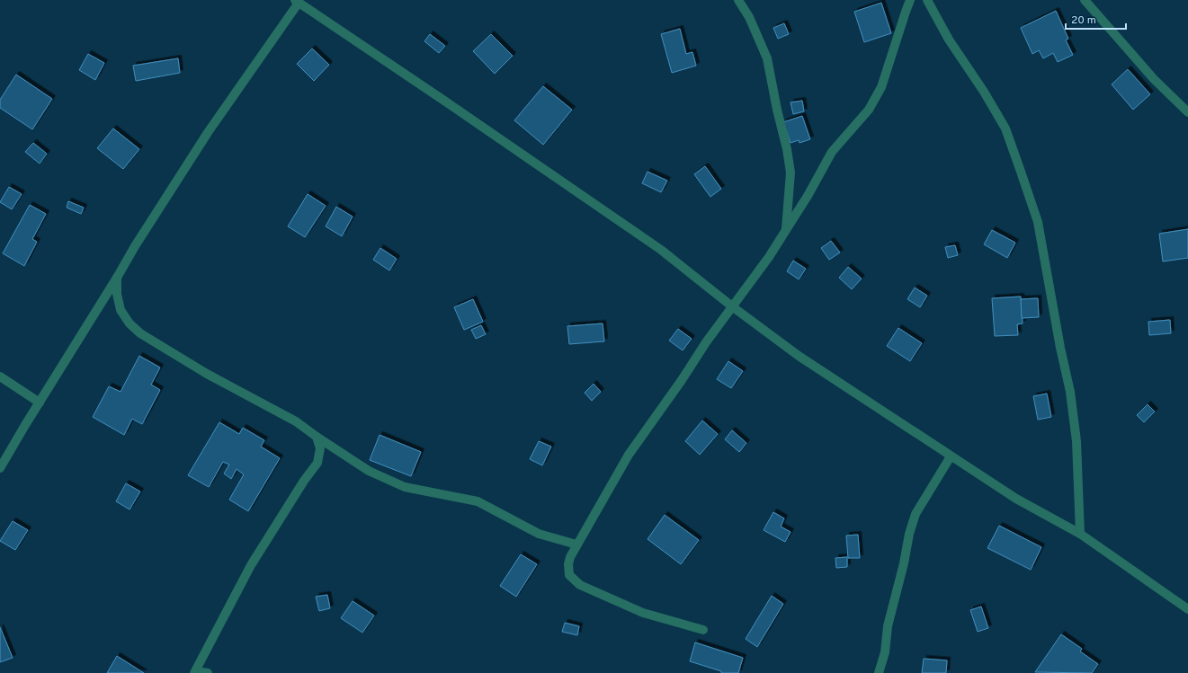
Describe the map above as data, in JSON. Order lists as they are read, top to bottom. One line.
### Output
{"scale_bar":"20 m"}
